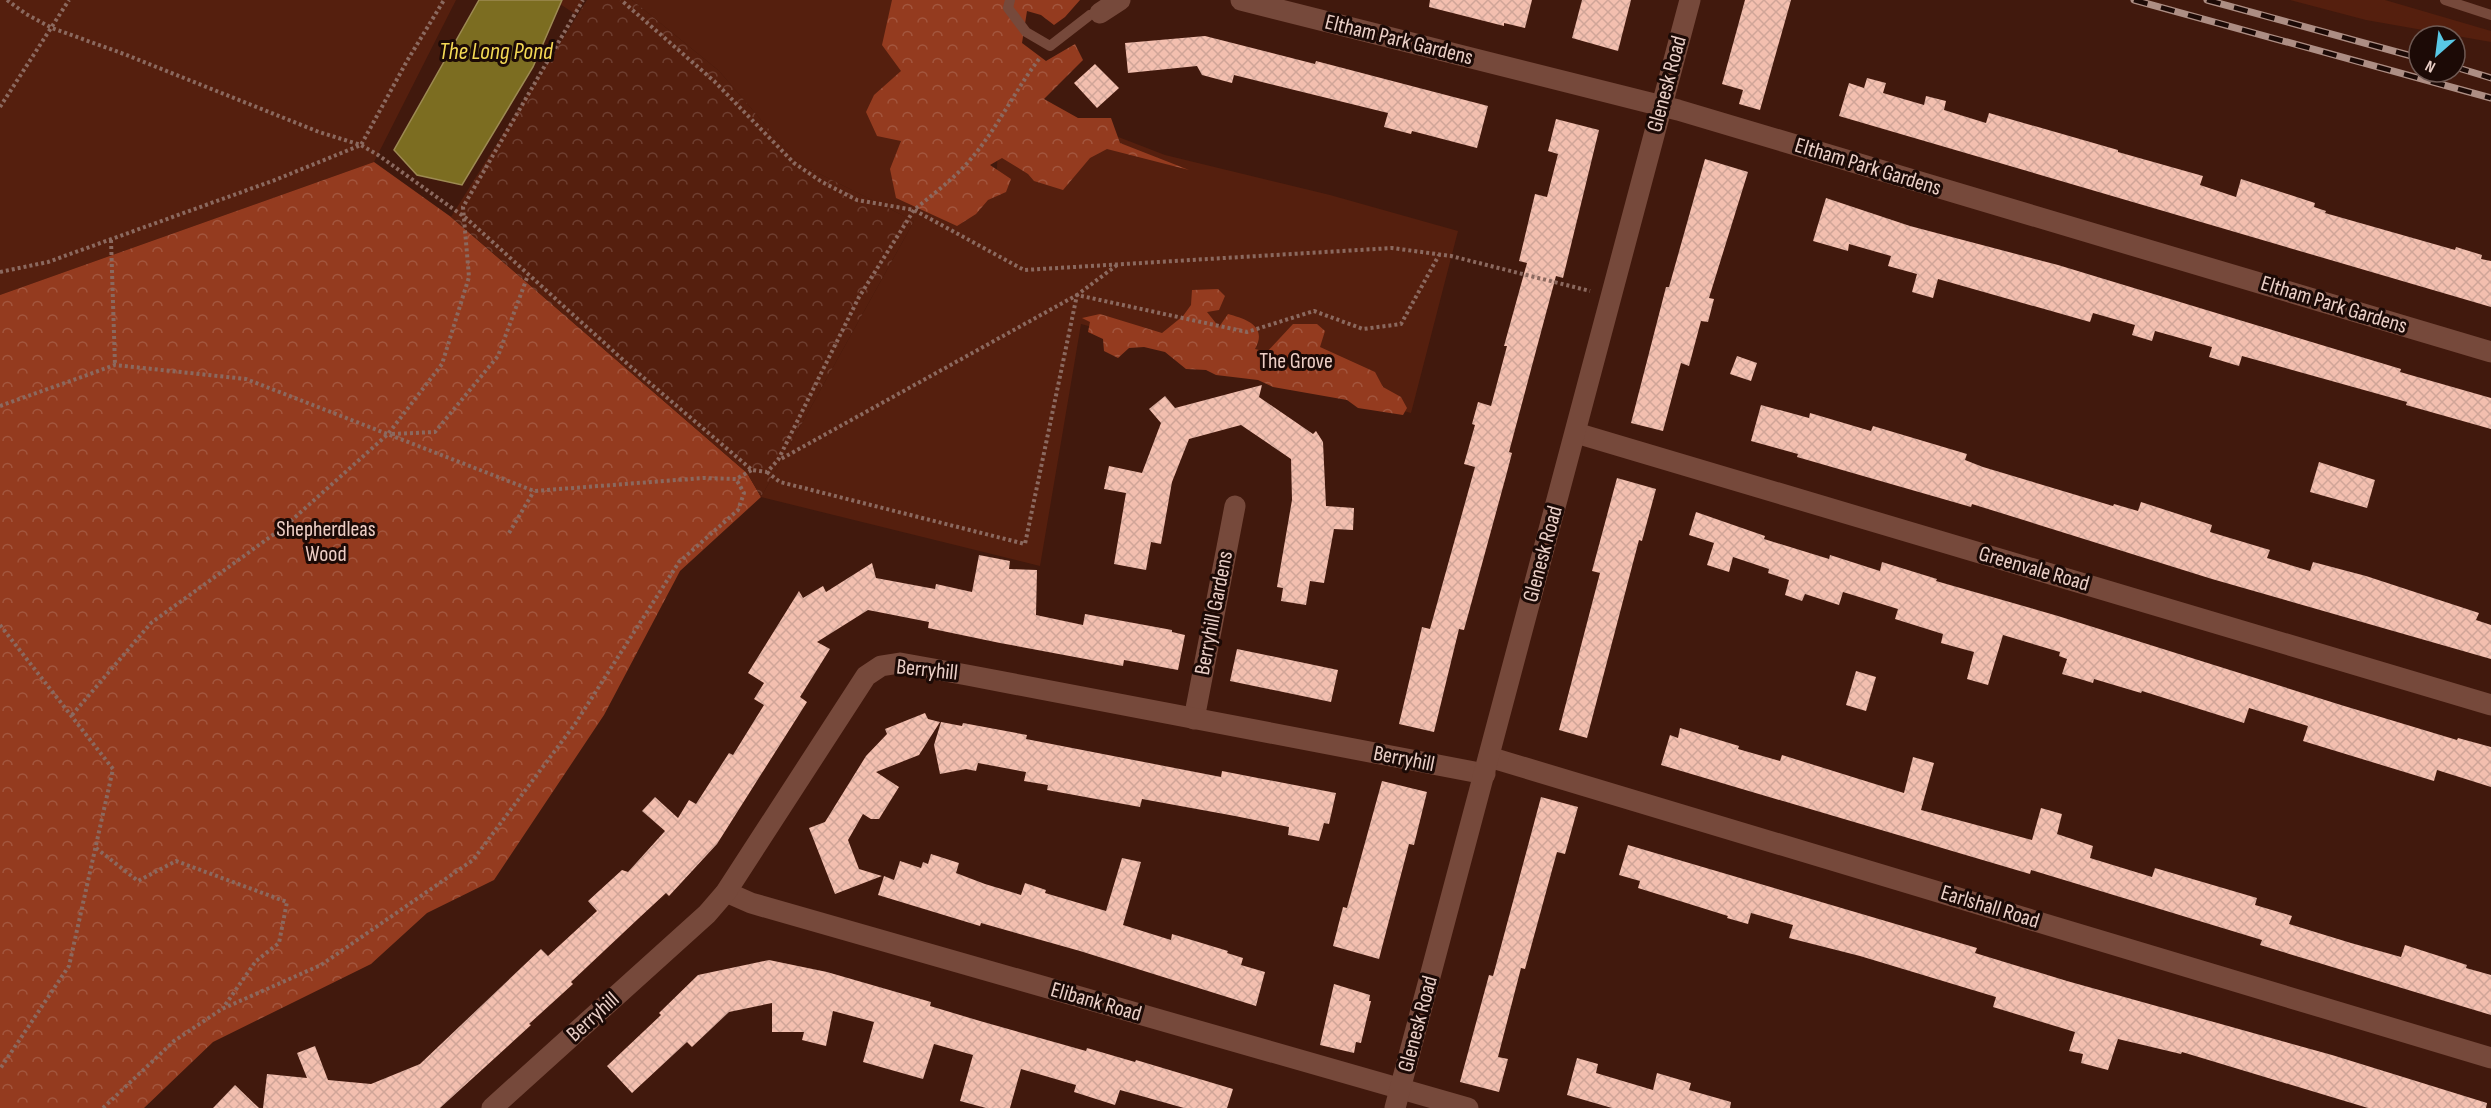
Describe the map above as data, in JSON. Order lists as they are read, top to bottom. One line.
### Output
{"streets":{"street":["Eltham Park Gardens","Glenesk Road","Greenvale Road","Berryhill Gardens","Berryhill","Earlshall Road","Elibank Road"]},"crossings":[["Eltham Park Gardens","Glenesk Road"],["Glenesk Road","Greenvale Road"],["Glenesk Road","Berryhill"],["Glenesk Road","Earlshall Road"],["Glenesk Road","Elibank Road"],["Berryhill Gardens","Berryhill"],["Berryhill","Earlshall Road"],["Berryhill","Elibank Road"]],"water":["The Long Pond"],"parks":["The Grove","Shepherdleas Wood"],"north":"bottom left"}
